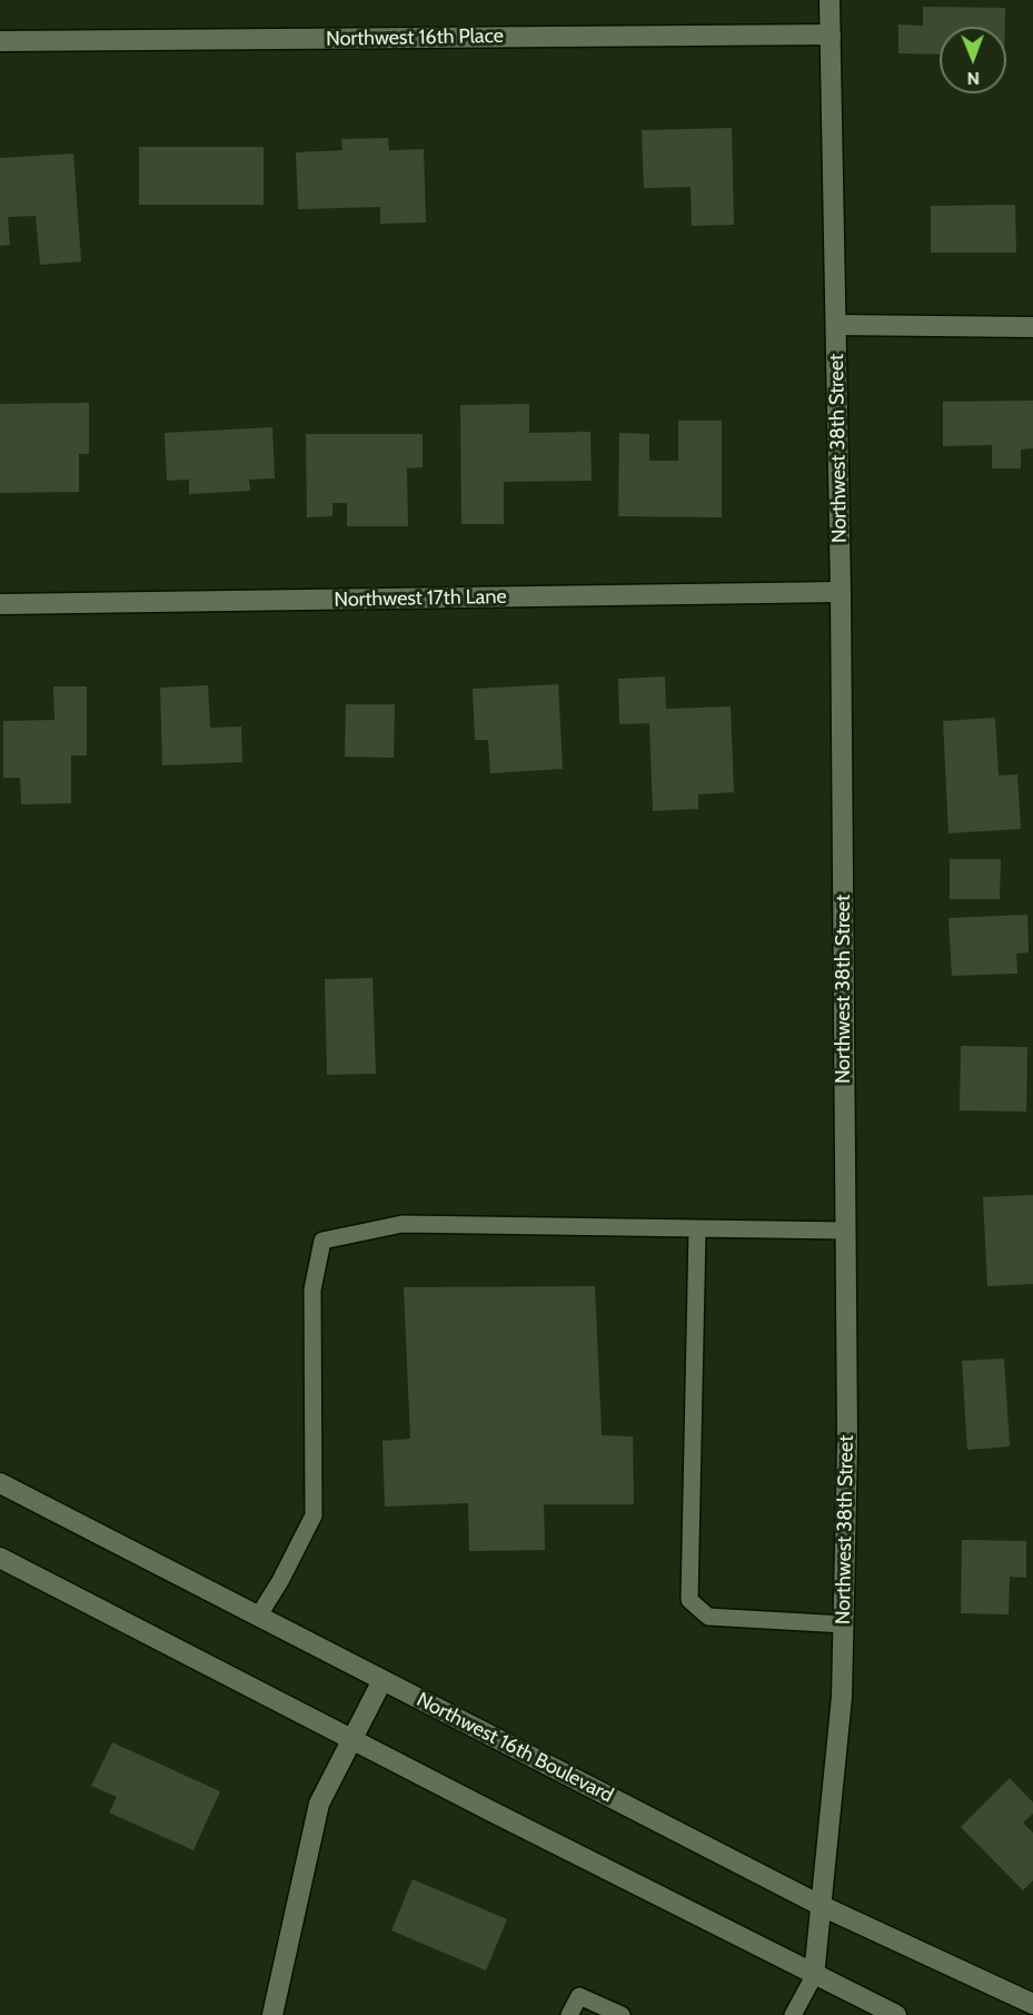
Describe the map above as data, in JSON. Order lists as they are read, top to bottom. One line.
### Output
{"streets":{"street":["Northwest 16th Place","Northwest 38th Street","Northwest 17th Lane","Northwest 16th Boulevard"]},"crossings":[["Northwest 16th Place","Northwest 38th Street"],["Northwest 38th Street","Northwest 17th Lane"],["Northwest 38th Street","Northwest 16th Boulevard"]],"north":"bottom"}
